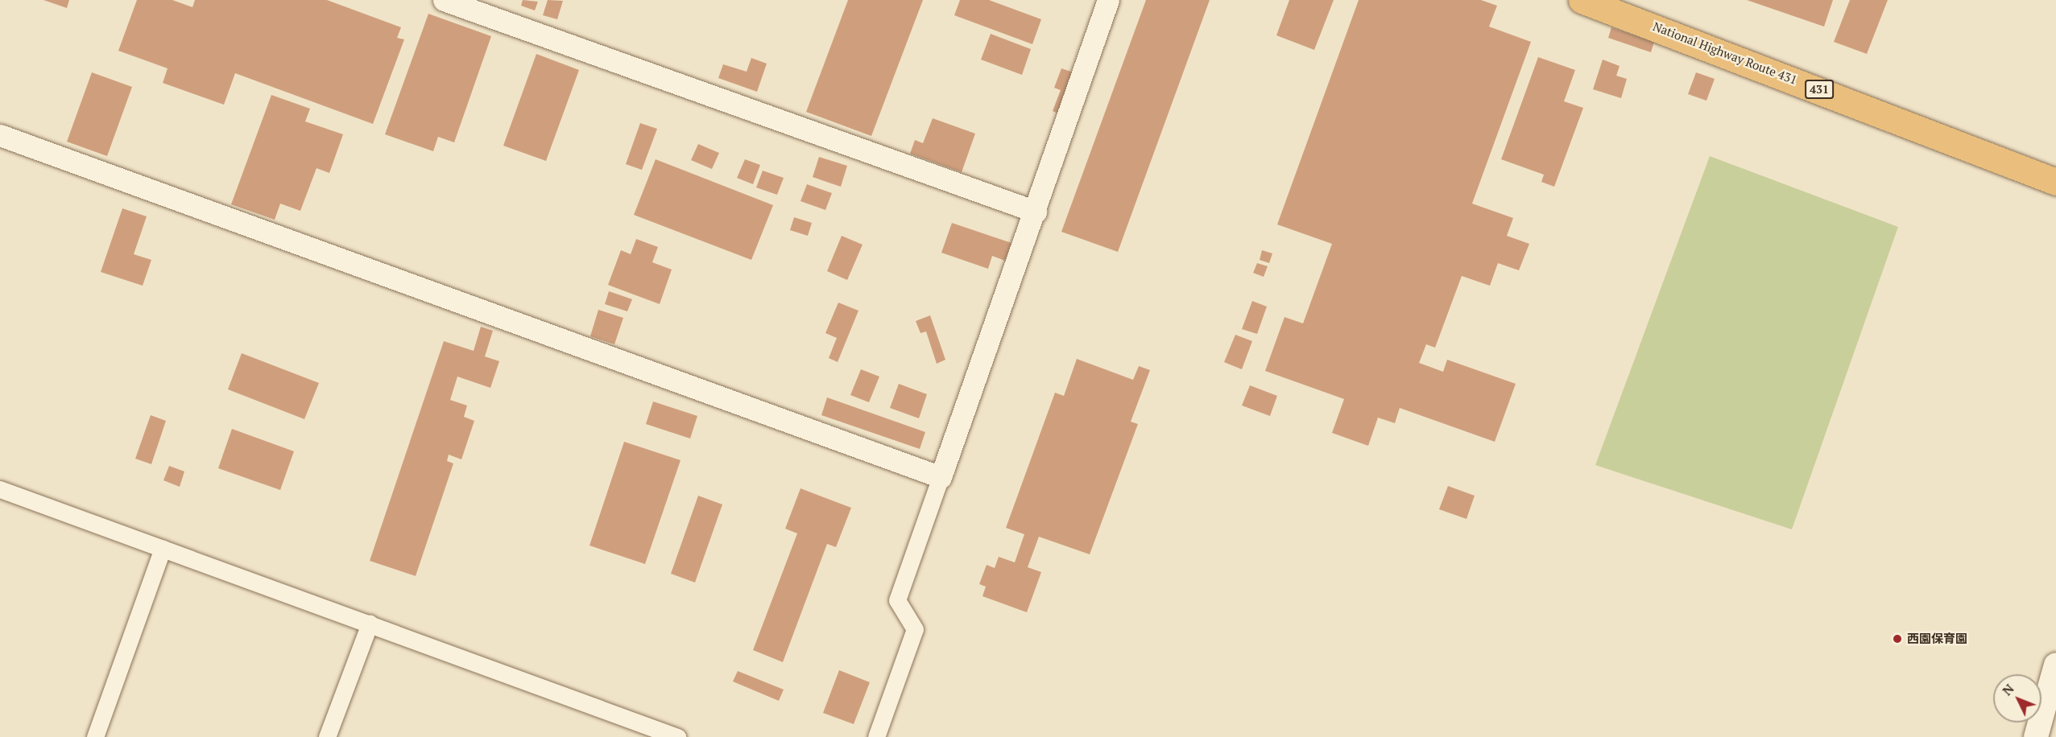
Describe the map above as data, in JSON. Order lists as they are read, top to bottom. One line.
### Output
{"streets":{"highway":["National Highway Route 431","431"]},"places":["西園保育園"],"north":"top left"}
